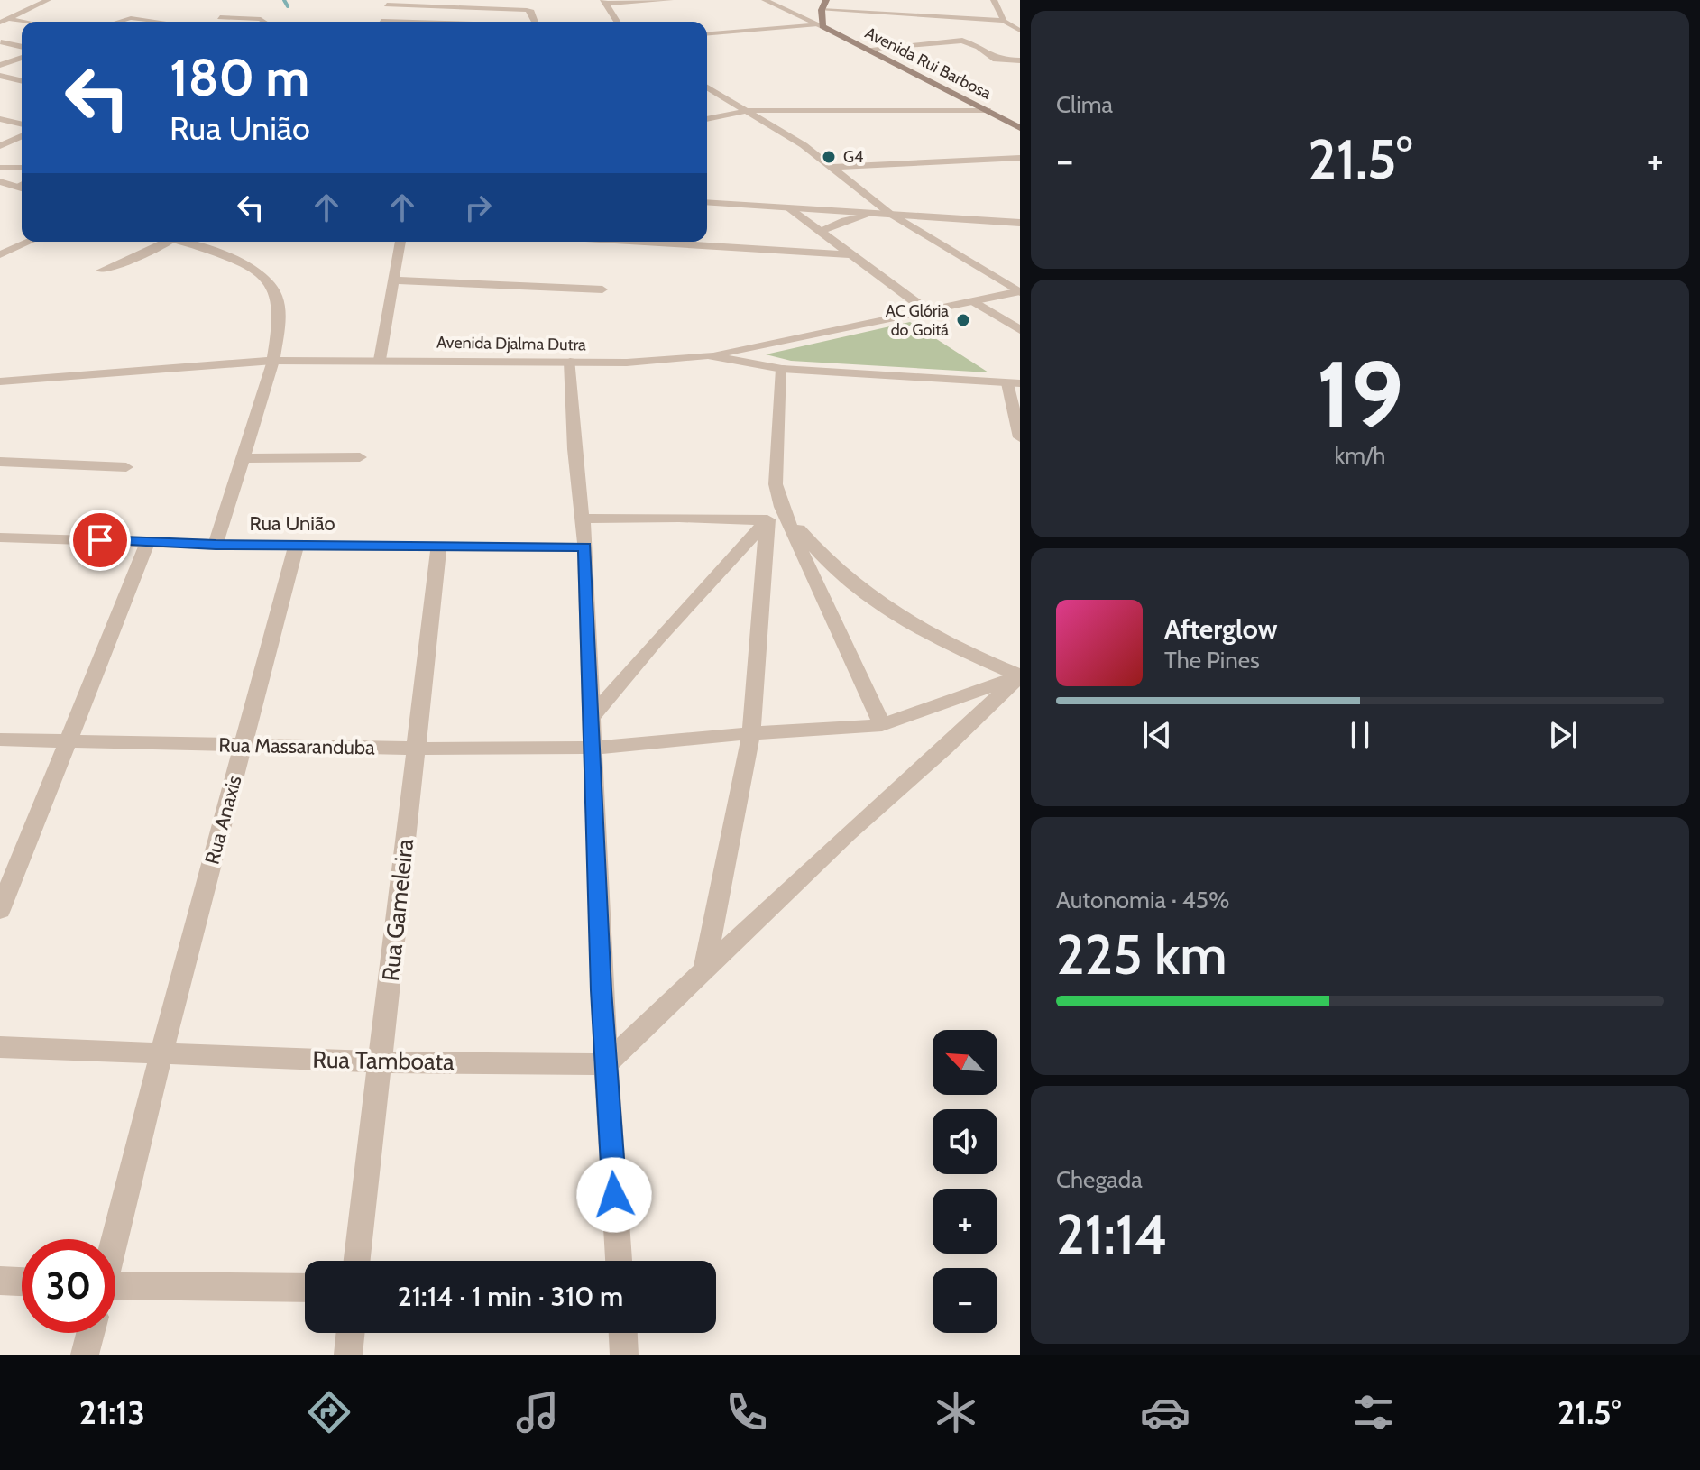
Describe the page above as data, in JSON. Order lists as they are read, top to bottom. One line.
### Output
{"streets":{"main road":["Avenida Rui Barbosa"],"street":["Avenida Djalma Dutra","Rua União","Rua Massaranduba","Rua Anaxis","Rua Gameleira","Rua Tamboata"]},"crossings":[["Rua União","Rua Anaxis"],["Rua União","Rua Gameleira"],["Rua Massaranduba","Rua Anaxis"],["Rua Massaranduba","Rua Gameleira"],["Rua Anaxis","Rua Tamboata"],["Rua Gameleira","Rua Tamboata"]],"places":["G4","AC Glória do Goitá"],"north":"top left","page":{"tile":["Clima",["19","km/h"],["Autonomia · 45%","225 km"],["Chegada","21:14"]],"turn":["180 m","Rua União"],"heat":["−","21.5°","+"],"song":["Afterglow","The Pines"],"map_buttons":["+","−"],"limit":"30","trip":"21:14 · 1 min · 310 m","tabs":["21:13","21.5°"]}}
